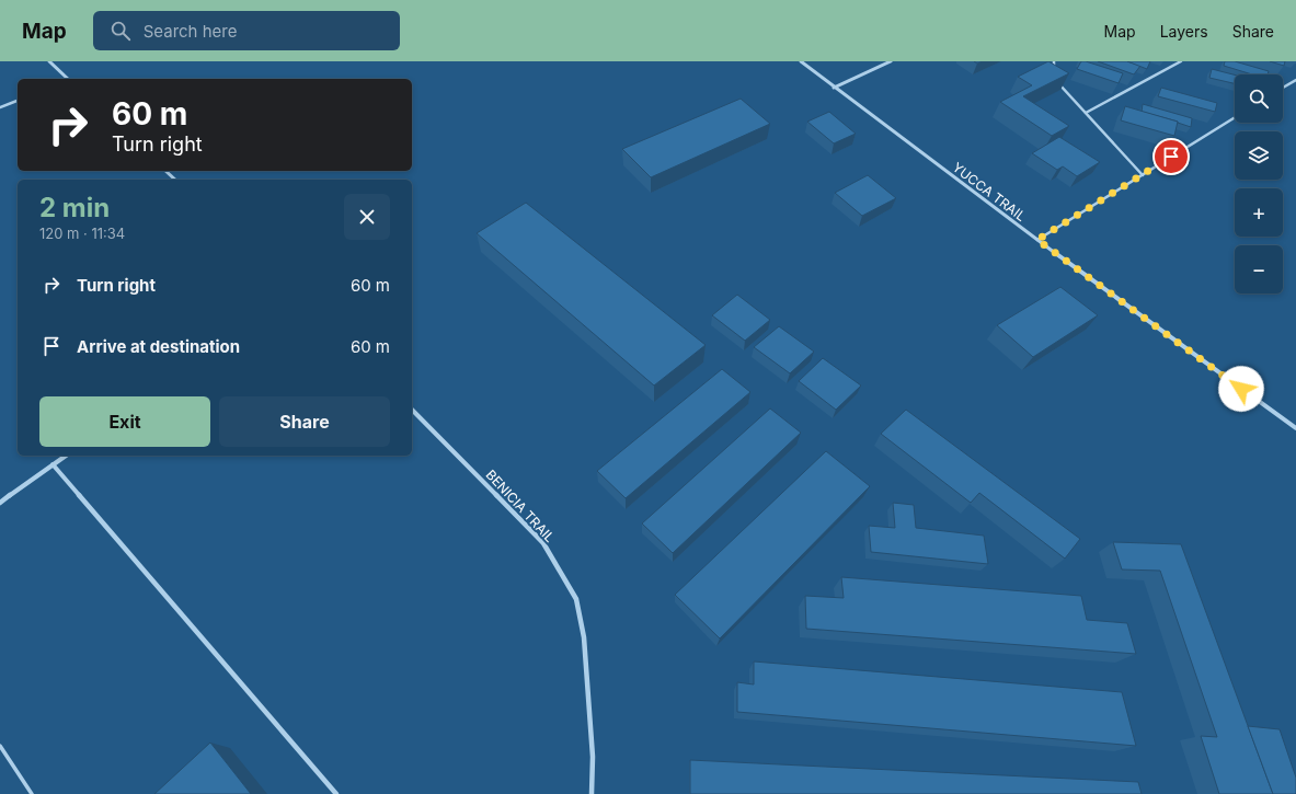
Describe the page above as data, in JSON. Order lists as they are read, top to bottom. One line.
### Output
{"streets":{"street":["YUCCA TRAIL","BENICIA TRAIL"]},"page":{"header":"Map","search":"Search here","nav":["Map","Layers","Share"],"map_buttons":["+","−"],"turn":["60 m","Turn right"],"heading":["2 min","120 m · 11:34"],"list":[{"name":"Turn right","value":"60 m"},{"name":"Arrive at destination","value":"60 m"}],"buttons":["Exit","Share"]}}
